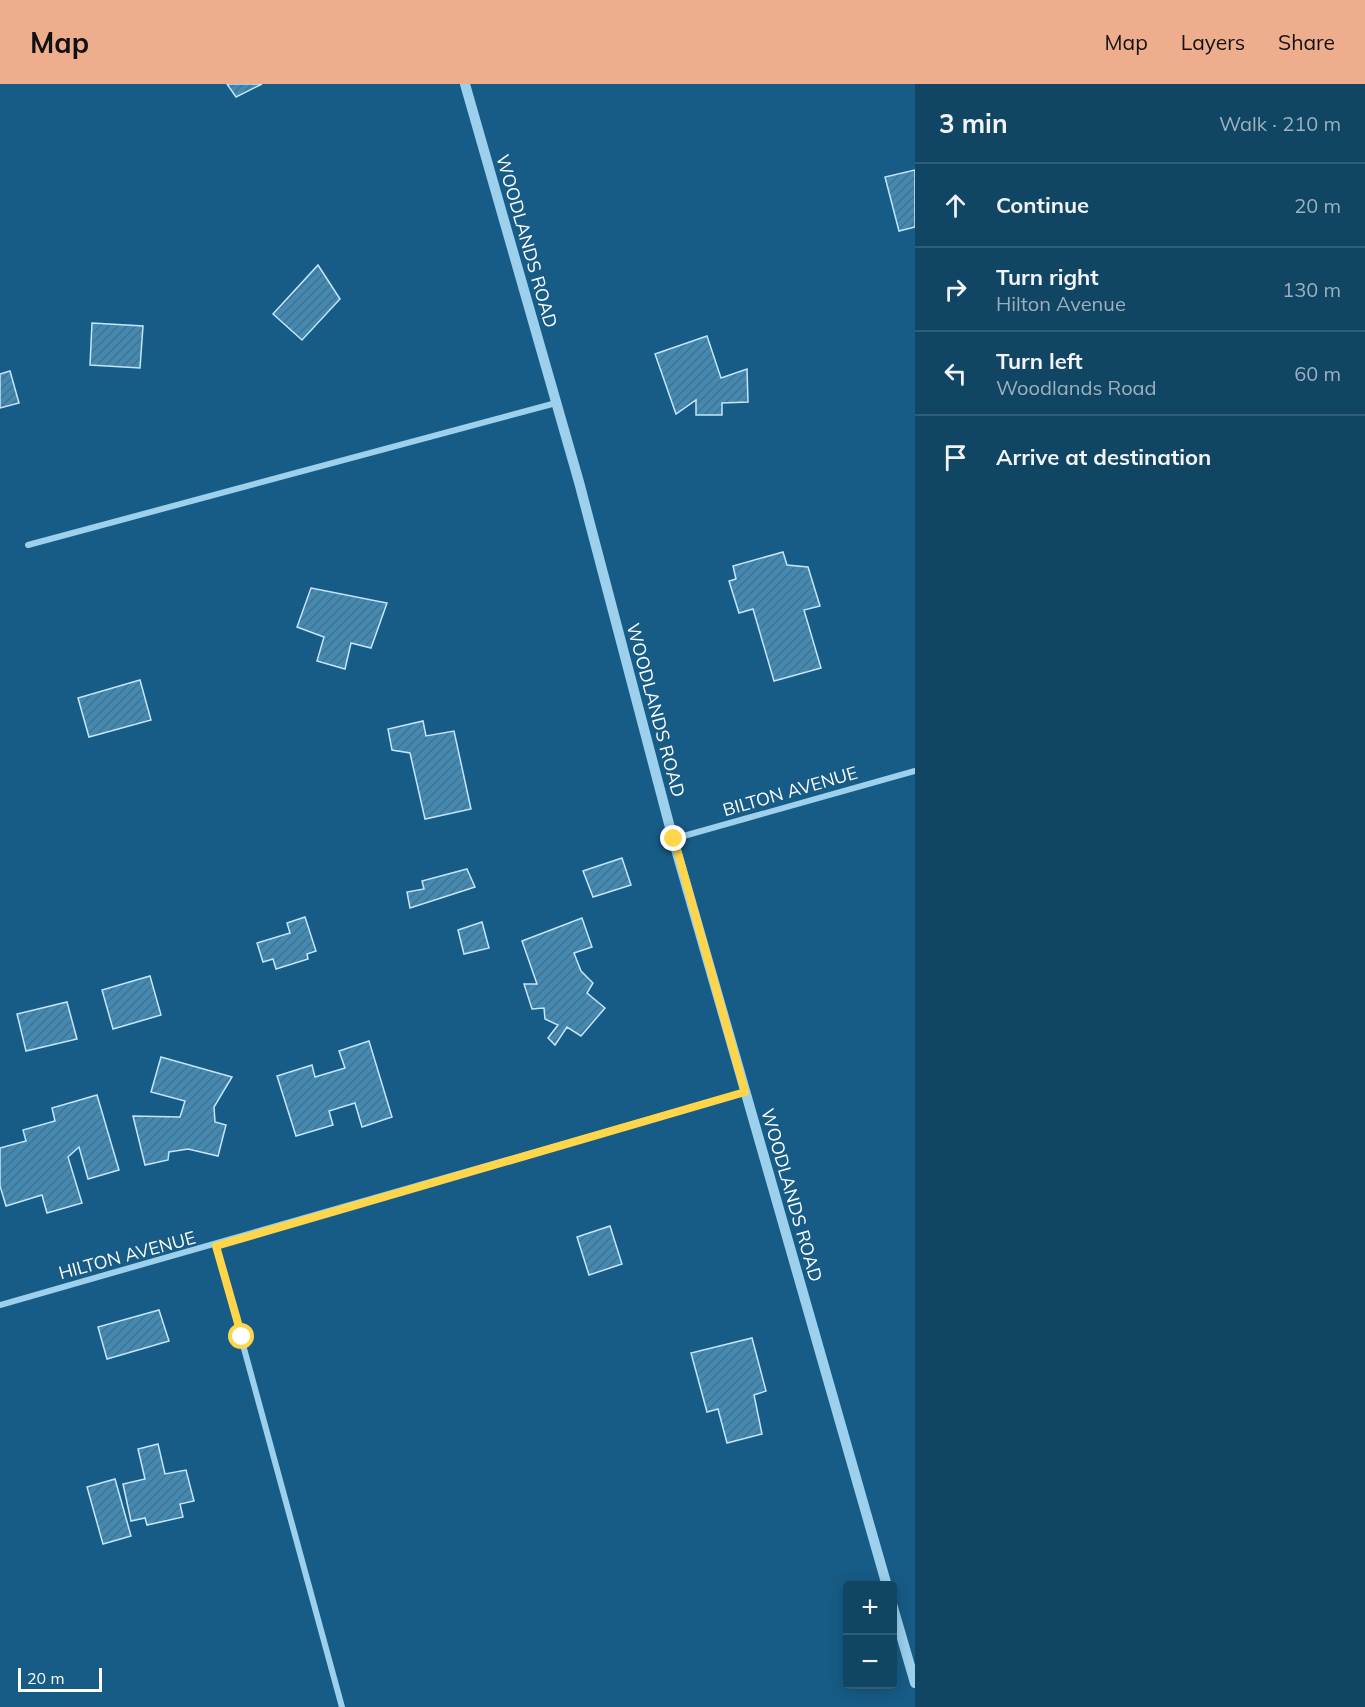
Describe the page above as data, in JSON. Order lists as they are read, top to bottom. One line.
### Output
{"streets":{"street":["WOODLANDS ROAD","BILTON AVENUE","HILTON AVENUE"]},"crossings":[["WOODLANDS ROAD","BILTON AVENUE"],["WOODLANDS ROAD","HILTON AVENUE"]],"scale_bar":"20 m","page":{"header":"Map","nav":["Map","Layers","Share"],"heading":["3 min","Walk · 210 m"],"list":[["Continue","20 m"],["Turn right","Hilton Avenue","130 m"],["Turn left","Woodlands Road","60 m"],"Arrive at destination"],"map_buttons":["+","−"],"scale":"20 m"}}
